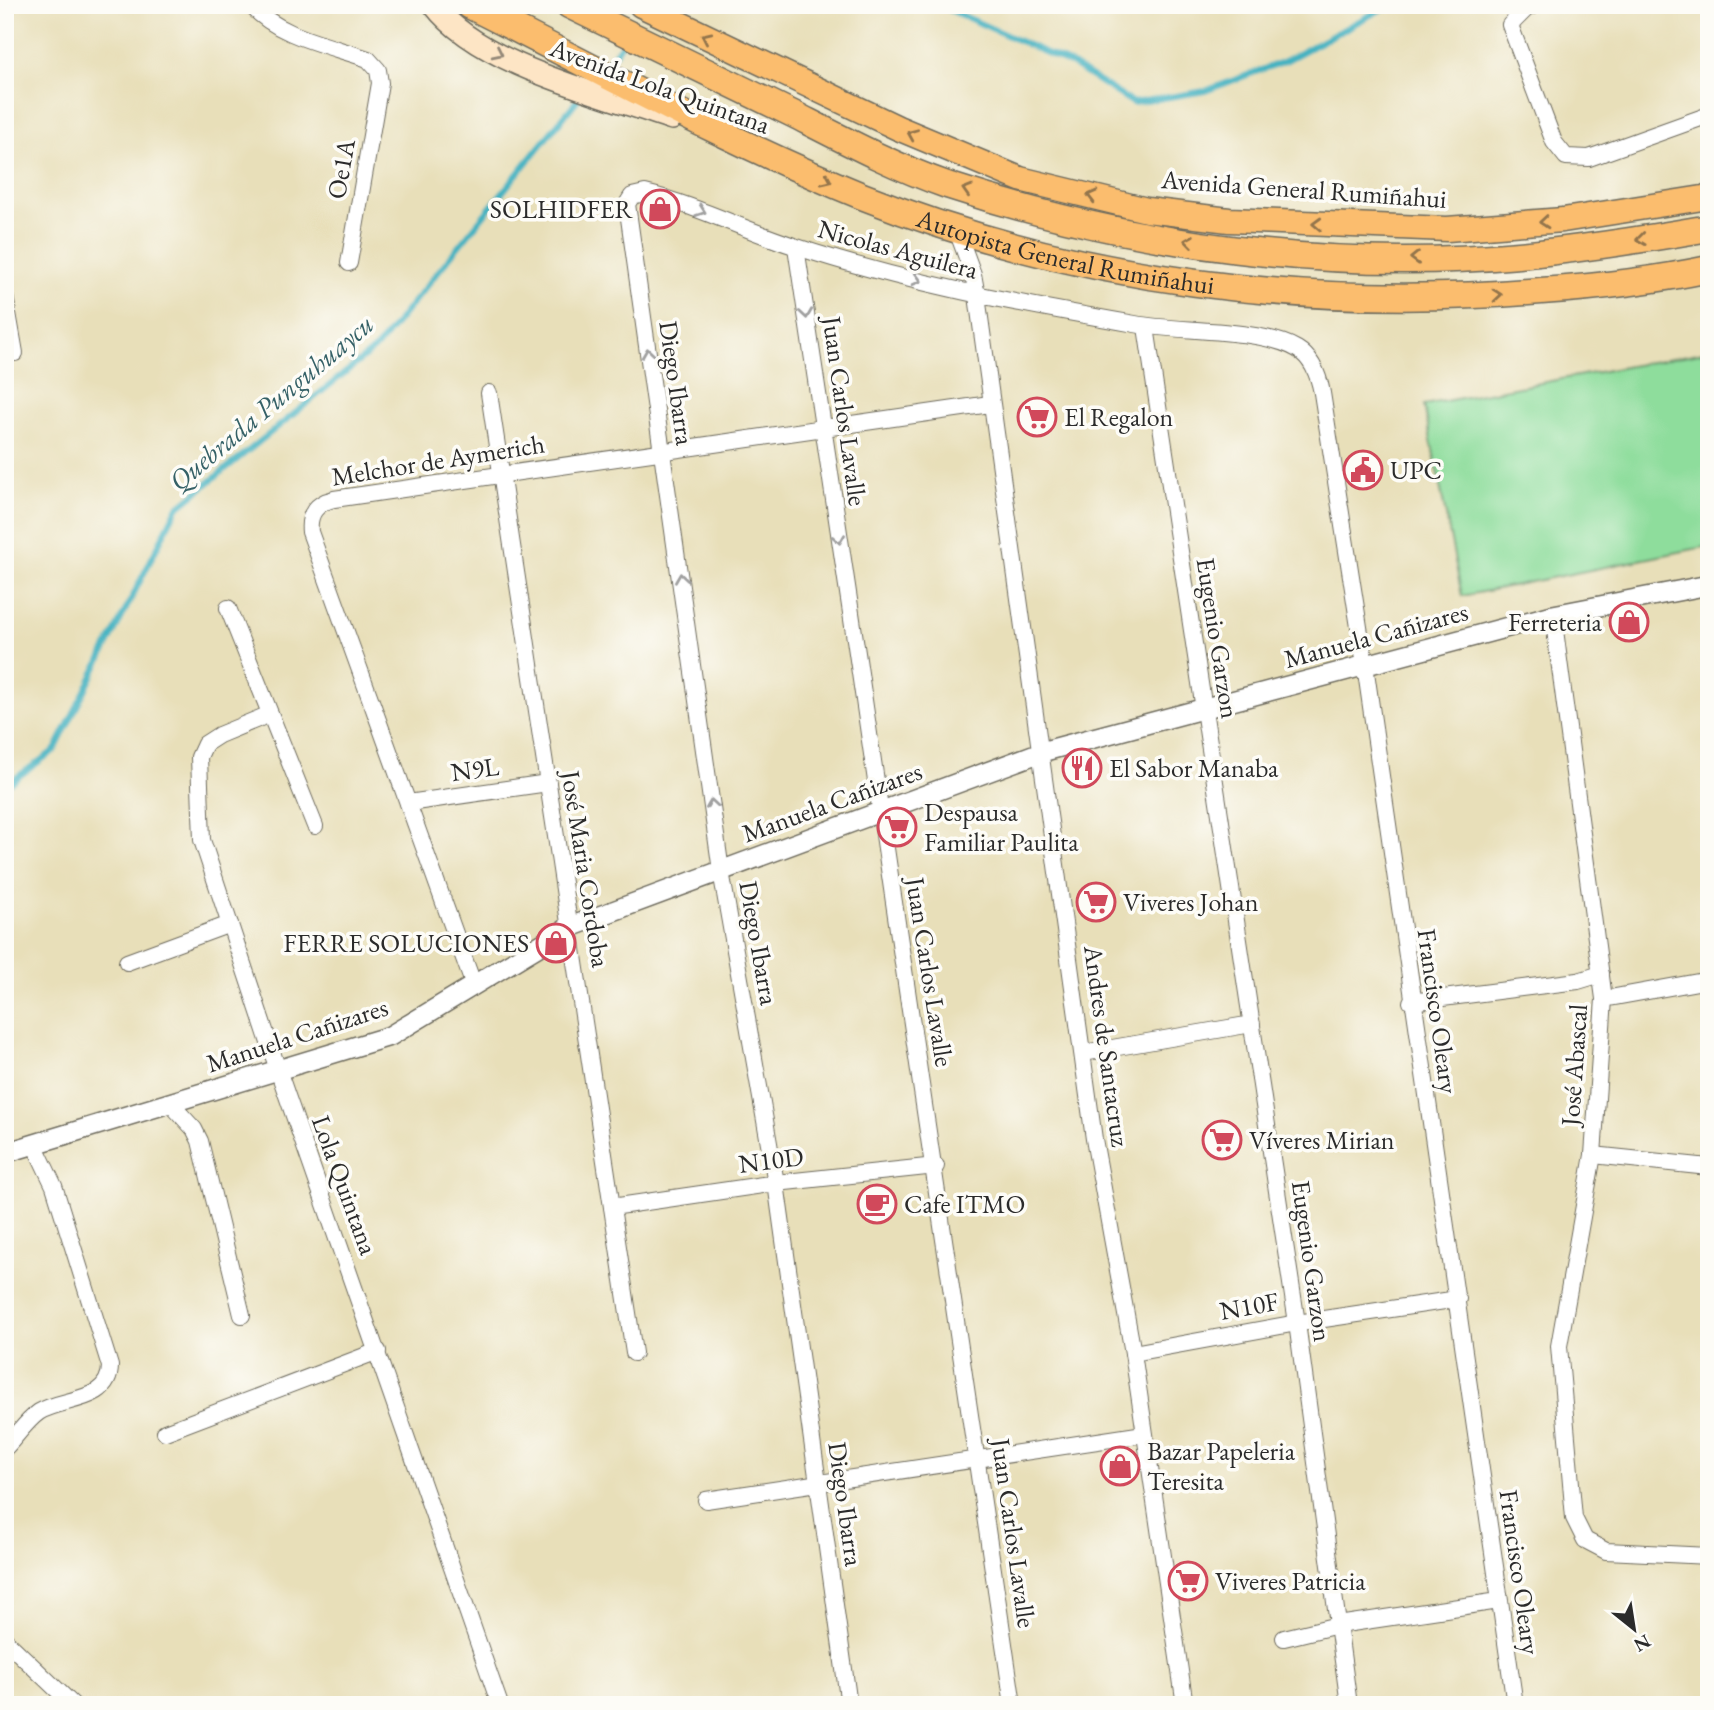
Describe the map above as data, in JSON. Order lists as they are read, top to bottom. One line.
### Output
{"streets":{"highway":["Autopista General Rumiñahui"],"main road":["Avenida Lola Quintana","Avenida General Rumiñahui"],"street":["Oe1A","Nicolas Aguilera","Diego Ibarra","Juan Carlos Lavalle","Melchor de Aymerich","Manuela Cañizares","Eugenio Garzon","N9L","José Maria Cordoba","Francisco Oleary","Andres de Santacruz","José Abascal","N10D","Lola Quintana","N10F"]},"crossings":[["Avenida Lola Quintana","Autopista General Rumiñahui"],["Nicolas Aguilera","Diego Ibarra"],["Nicolas Aguilera","Juan Carlos Lavalle"],["Nicolas Aguilera","Eugenio Garzon"],["Nicolas Aguilera","Francisco Oleary"],["Nicolas Aguilera","Andres de Santacruz"],["Autopista General Rumiñahui","Andres de Santacruz"],["Diego Ibarra","Melchor de Aymerich"],["Diego Ibarra","Manuela Cañizares"],["Diego Ibarra","N10D"],["Juan Carlos Lavalle","Melchor de Aymerich"],["Juan Carlos Lavalle","Manuela Cañizares"],["Juan Carlos Lavalle","N10D"],["Melchor de Aymerich","Manuela Cañizares"],["Melchor de Aymerich","N9L"],["Melchor de Aymerich","José Maria Cordoba"],["Melchor de Aymerich","Andres de Santacruz"],["Manuela Cañizares","Eugenio Garzon"],["Manuela Cañizares","José Maria Cordoba"],["Manuela Cañizares","Francisco Oleary"],["Manuela Cañizares","Andres de Santacruz"],["Manuela Cañizares","José Abascal"],["Manuela Cañizares","Lola Quintana"],["Eugenio Garzon","N10F"],["N9L","José Maria Cordoba"],["José Maria Cordoba","N10D"],["Francisco Oleary","N10F"],["Andres de Santacruz","N10F"]],"one_way":["Avenida Lola Quintana","Avenida General Rumiñahui","Nicolas Aguilera","Diego Ibarra","Juan Carlos Lavalle"],"water":["Quebrada Punguhuaycu"],"places":{"shop":["SOLHIDFER","Ferreteria","FERRE SOLUCIONES","Bazar Papeleria Teresita"],"supermarket":["El Regalon","Despausa Familiar Paulita","Viveres Johan","Víveres Mirian","Viveres Patricia"],"public building":["UPC"],"restaurant":["El Sabor Manaba"],"cafe":["Cafe ITMO"]},"north":"bottom right"}
